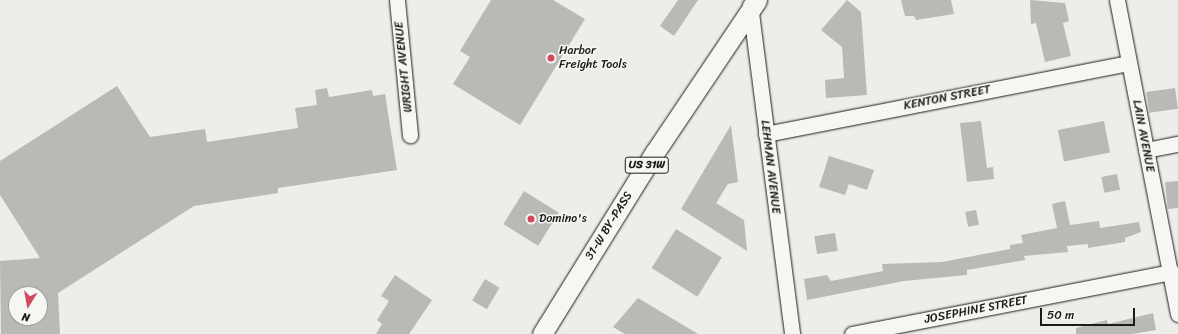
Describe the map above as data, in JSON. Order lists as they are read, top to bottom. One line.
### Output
{"streets":{"main road":["US 31W","31-W BY-PASS"],"street":["WRIGHT AVENUE","KENTON STREET","LAIN AVENUE","LEHMAN AVENUE","JOSEPHINE STREET"]},"crossings":[["KENTON STREET","LAIN AVENUE"],["KENTON STREET","LEHMAN AVENUE"],["LAIN AVENUE","JOSEPHINE STREET"],["LEHMAN AVENUE","31-W BY-PASS"]],"places":["Harbor Freight Tools","Domino's"],"scale_bar":"50 m","north":"bottom"}
